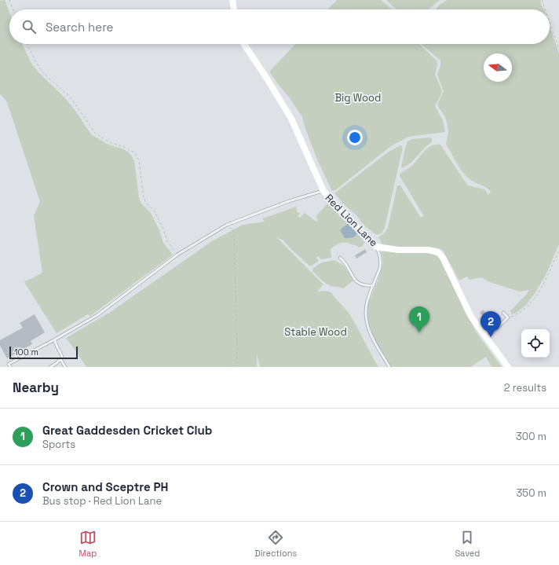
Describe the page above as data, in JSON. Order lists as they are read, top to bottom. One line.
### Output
{"streets":{"street":["Red Lion Lane"]},"parks":["Big Wood","Stable Wood"],"scale_bar":"100 m","north":"left","page":{"search":"Search here","pins":["1","2"],"scale":"100 m","heading":["Nearby","2 results"],"list":[{"mark":"1","name":"Great Gaddesden Cricket Club","note":"Sports","value":"300 m"},{"mark":"2","name":"Crown and Sceptre PH","note":"Bus stop · Red Lion Lane","value":"350 m"}],"nav":["Map","Directions","Saved"]}}
